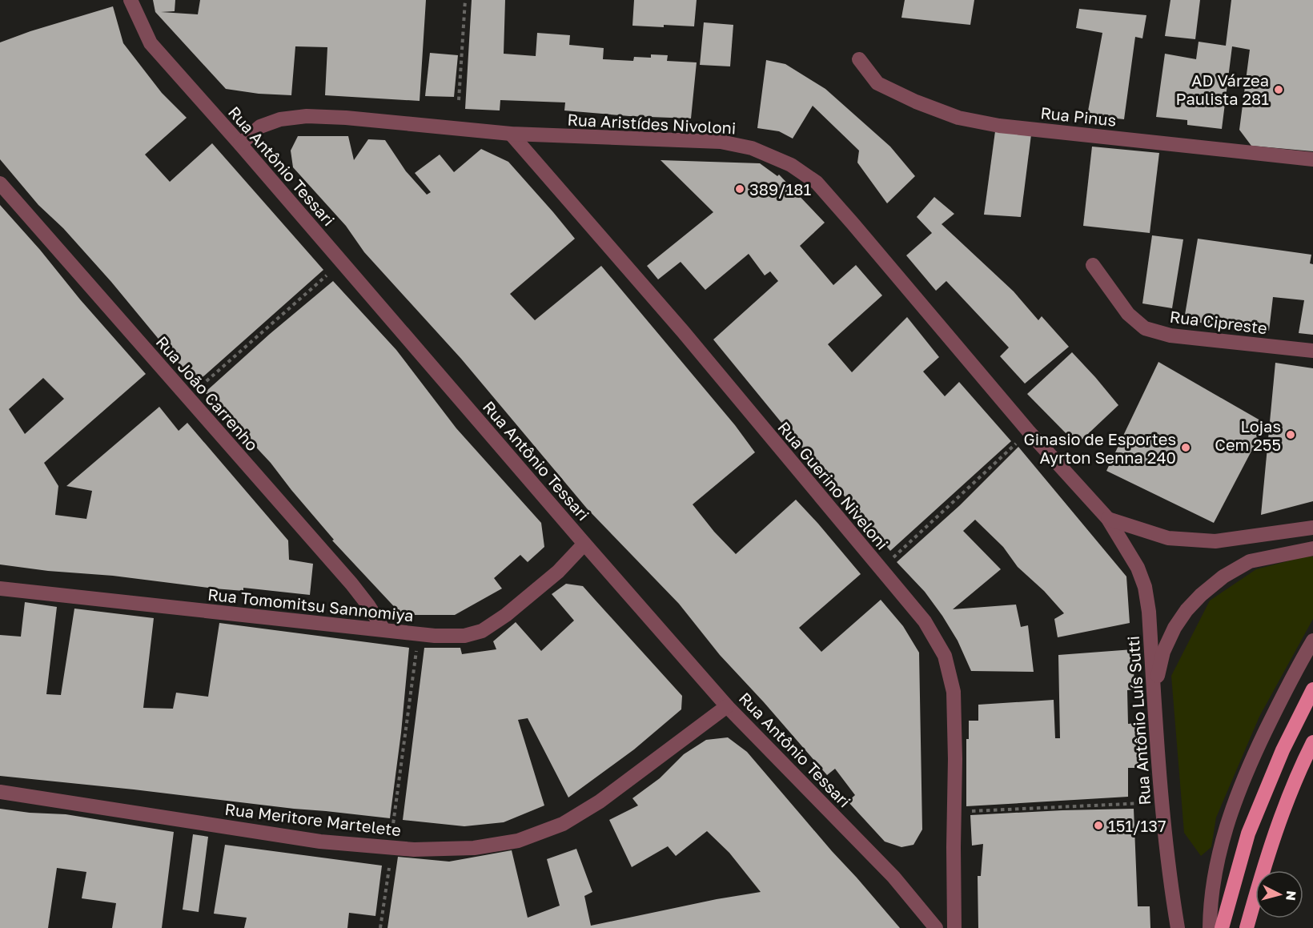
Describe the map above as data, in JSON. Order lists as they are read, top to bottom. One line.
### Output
{"streets":{"street":["Rua Pinus","Rua Aristídes Nivoloni","Rua Antônio Tessari","Rua Cipreste","Rua João Carrenho","Rua Guerino Niveloni","Rua Tomomitsu Sannomiya","Rua Antônio Luís Sutti","Rua Meritore Martelete"]},"crossings":[["Rua Aristídes Nivoloni","Rua Antônio Tessari"],["Rua Aristídes Nivoloni","Rua Guerino Niveloni"],["Rua Aristídes Nivoloni","Rua Antônio Luís Sutti"],["Rua Antônio Tessari","Rua Tomomitsu Sannomiya"],["Rua Antônio Tessari","Rua Meritore Martelete"],["Rua João Carrenho","Rua Tomomitsu Sannomiya"]],"places":["AD Várzea Paulista 281","389/181","Lojas Cem 255","Ginasio de Esportes Ayrton Senna 240","151/137"],"north":"right"}
